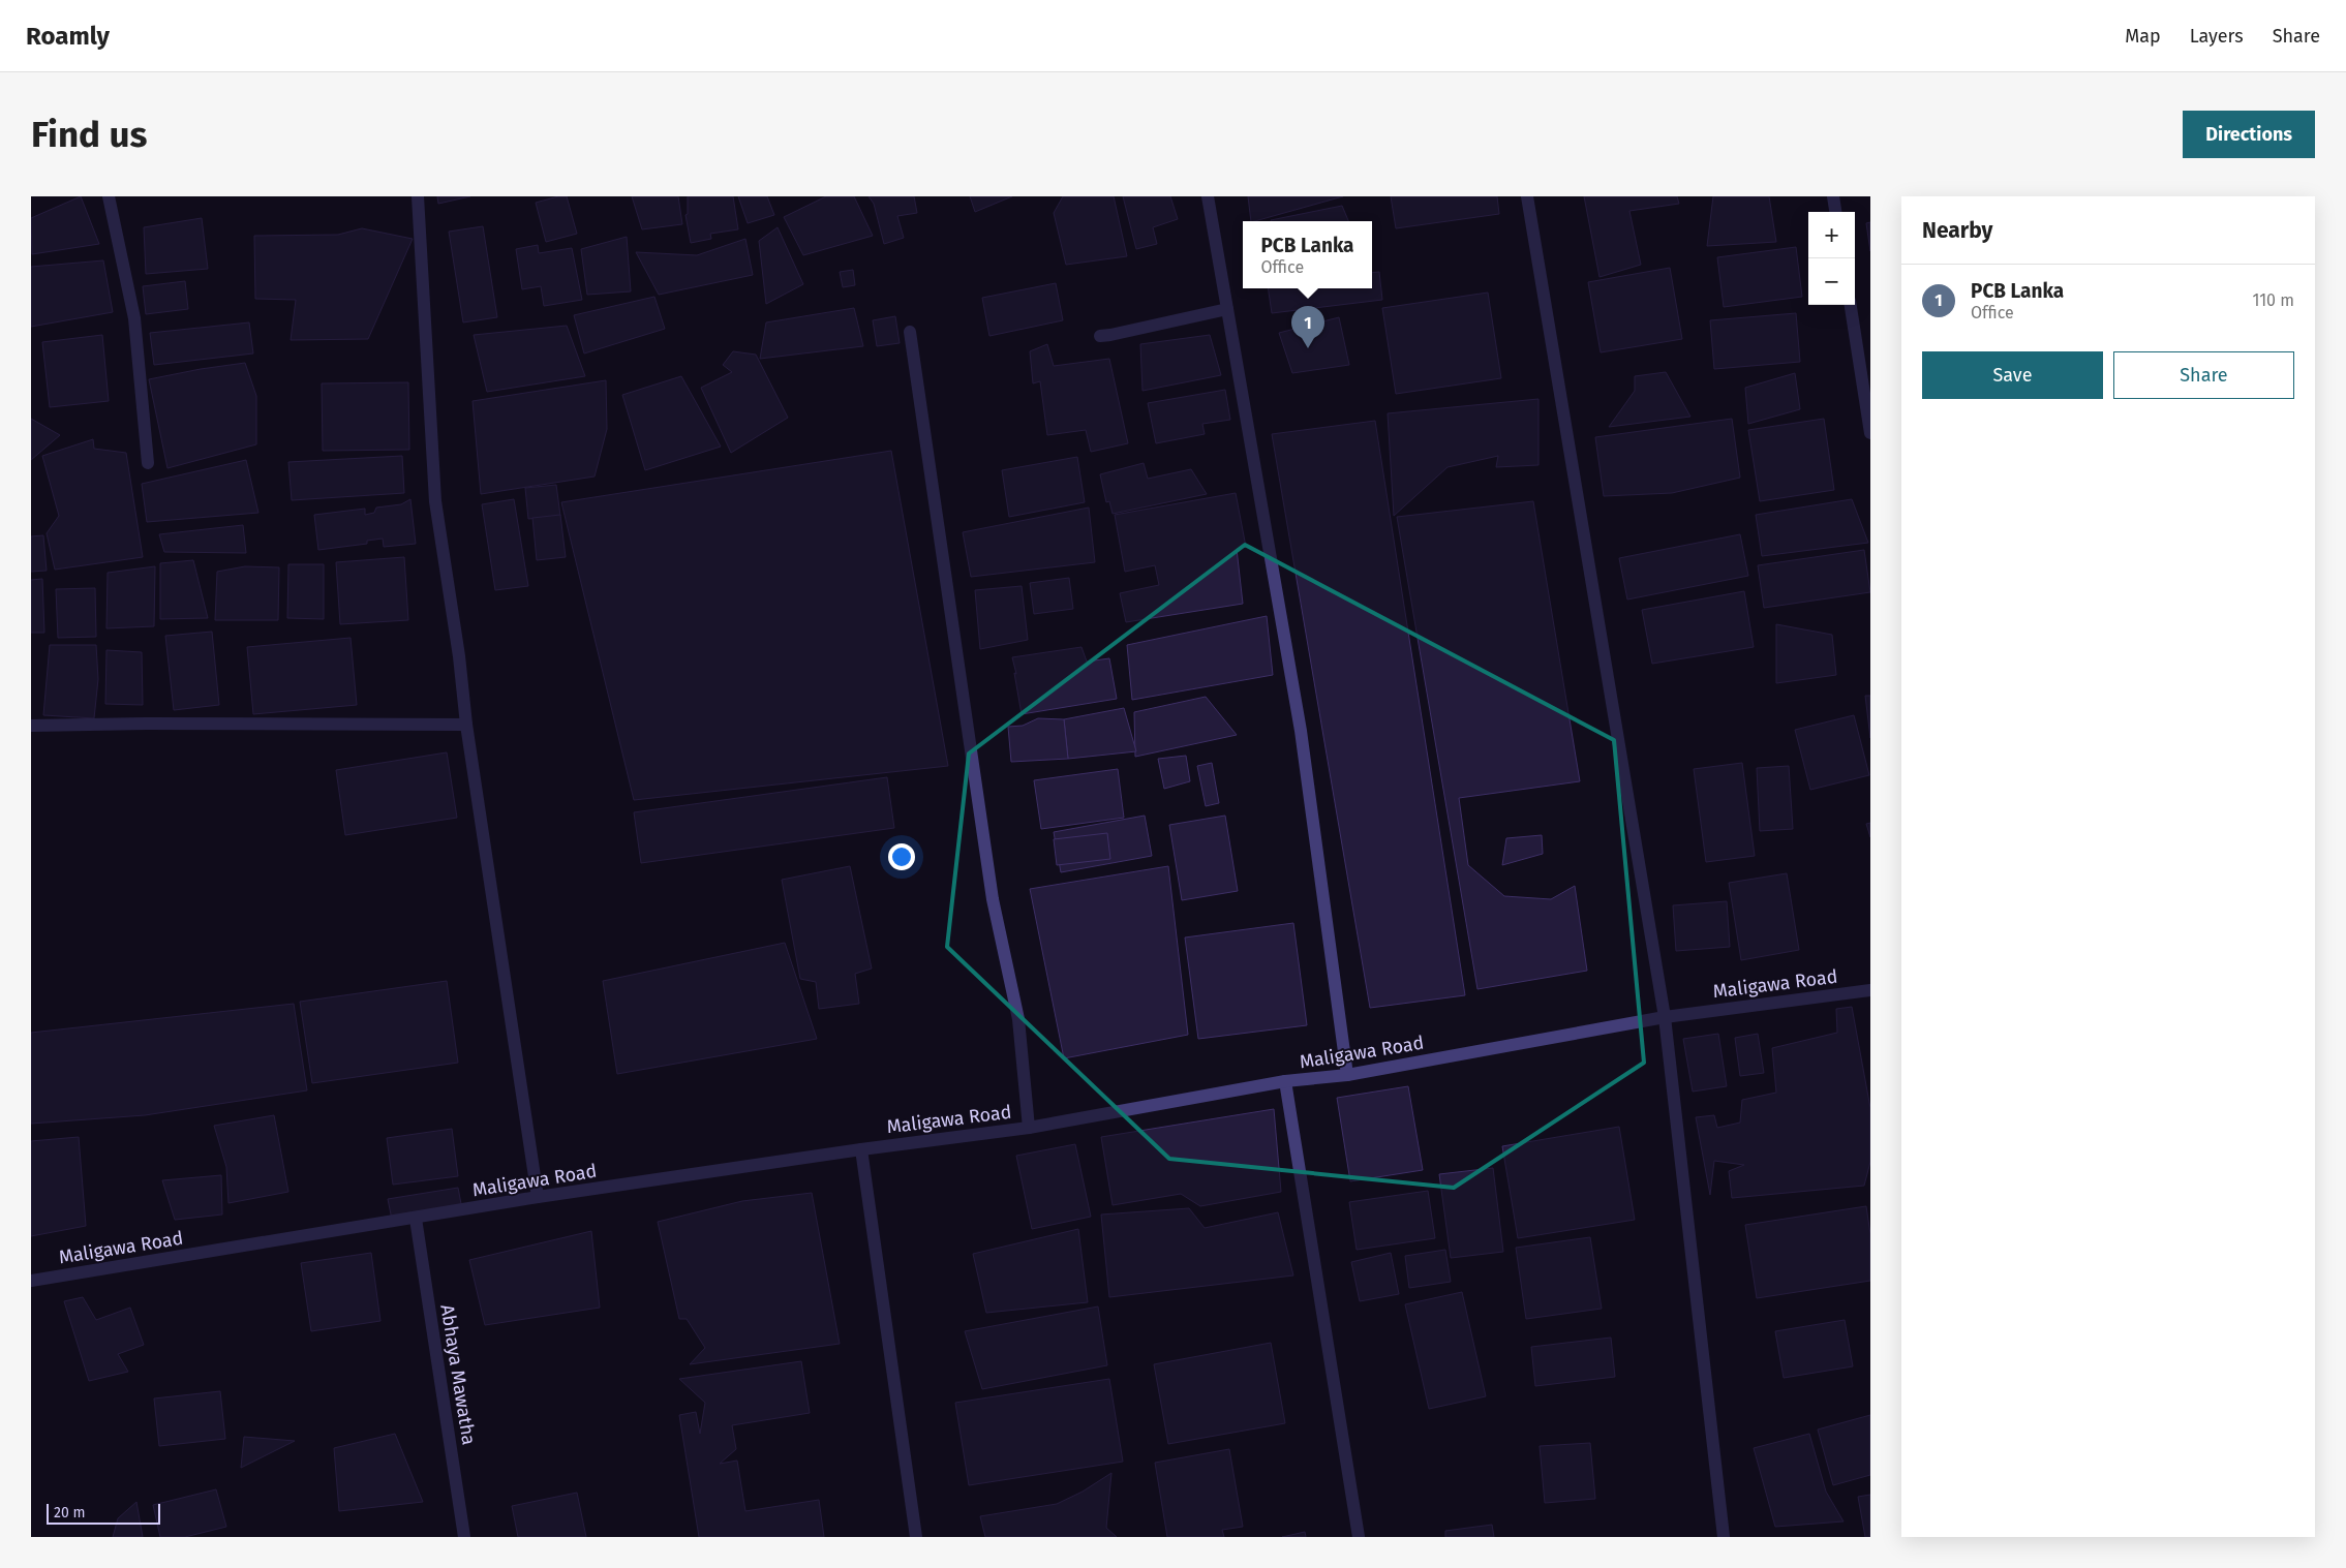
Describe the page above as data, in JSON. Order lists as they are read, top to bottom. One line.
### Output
{"streets":{"street":["Maligawa Road","Abhaya Mawatha"]},"crossings":[["Maligawa Road","Abhaya Mawatha"]],"scale_bar":"20 m","page":{"header":"Roamly","nav":["Map","Layers","Share"],"buttons":["Directions",["Save","Share"]],"title":"Find us","heading":"Nearby","map_buttons":["+","−"],"popup":["PCB Lanka","Office"],"list":[{"mark":"1","name":"PCB Lanka","note":"Office","value":"110 m"}],"pins":"1","scale":"20 m"}}
